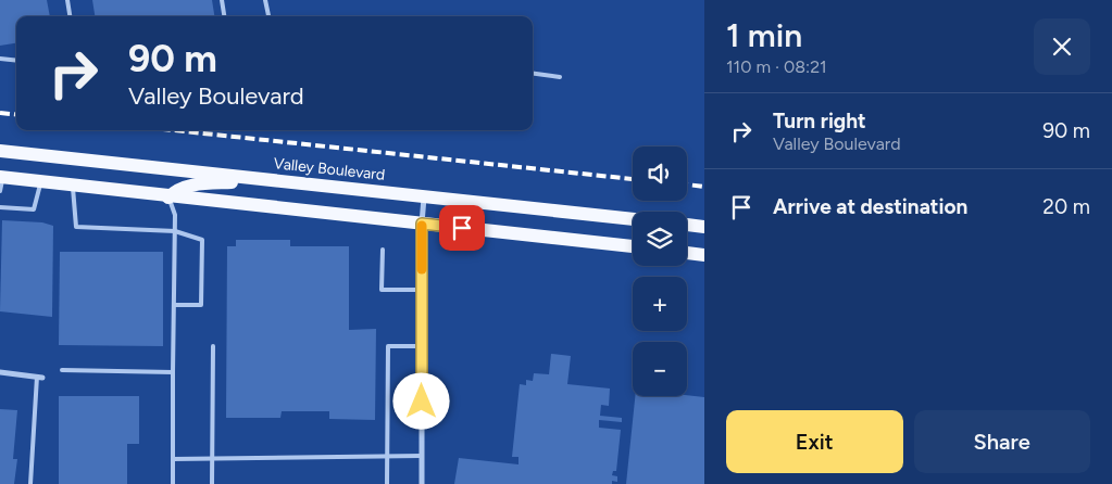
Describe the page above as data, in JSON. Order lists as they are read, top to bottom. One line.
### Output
{"streets":{"main road":["Valley Boulevard"]},"page":{"heading":["1 min","110 m · 08:21"],"turn":["90 m","Valley Boulevard"],"list":[{"name":"Turn right","note":"Valley Boulevard","value":"90 m"},{"name":"Arrive at destination","value":"20 m"}],"map_buttons":["+","−"],"buttons":["Exit","Share"]}}
